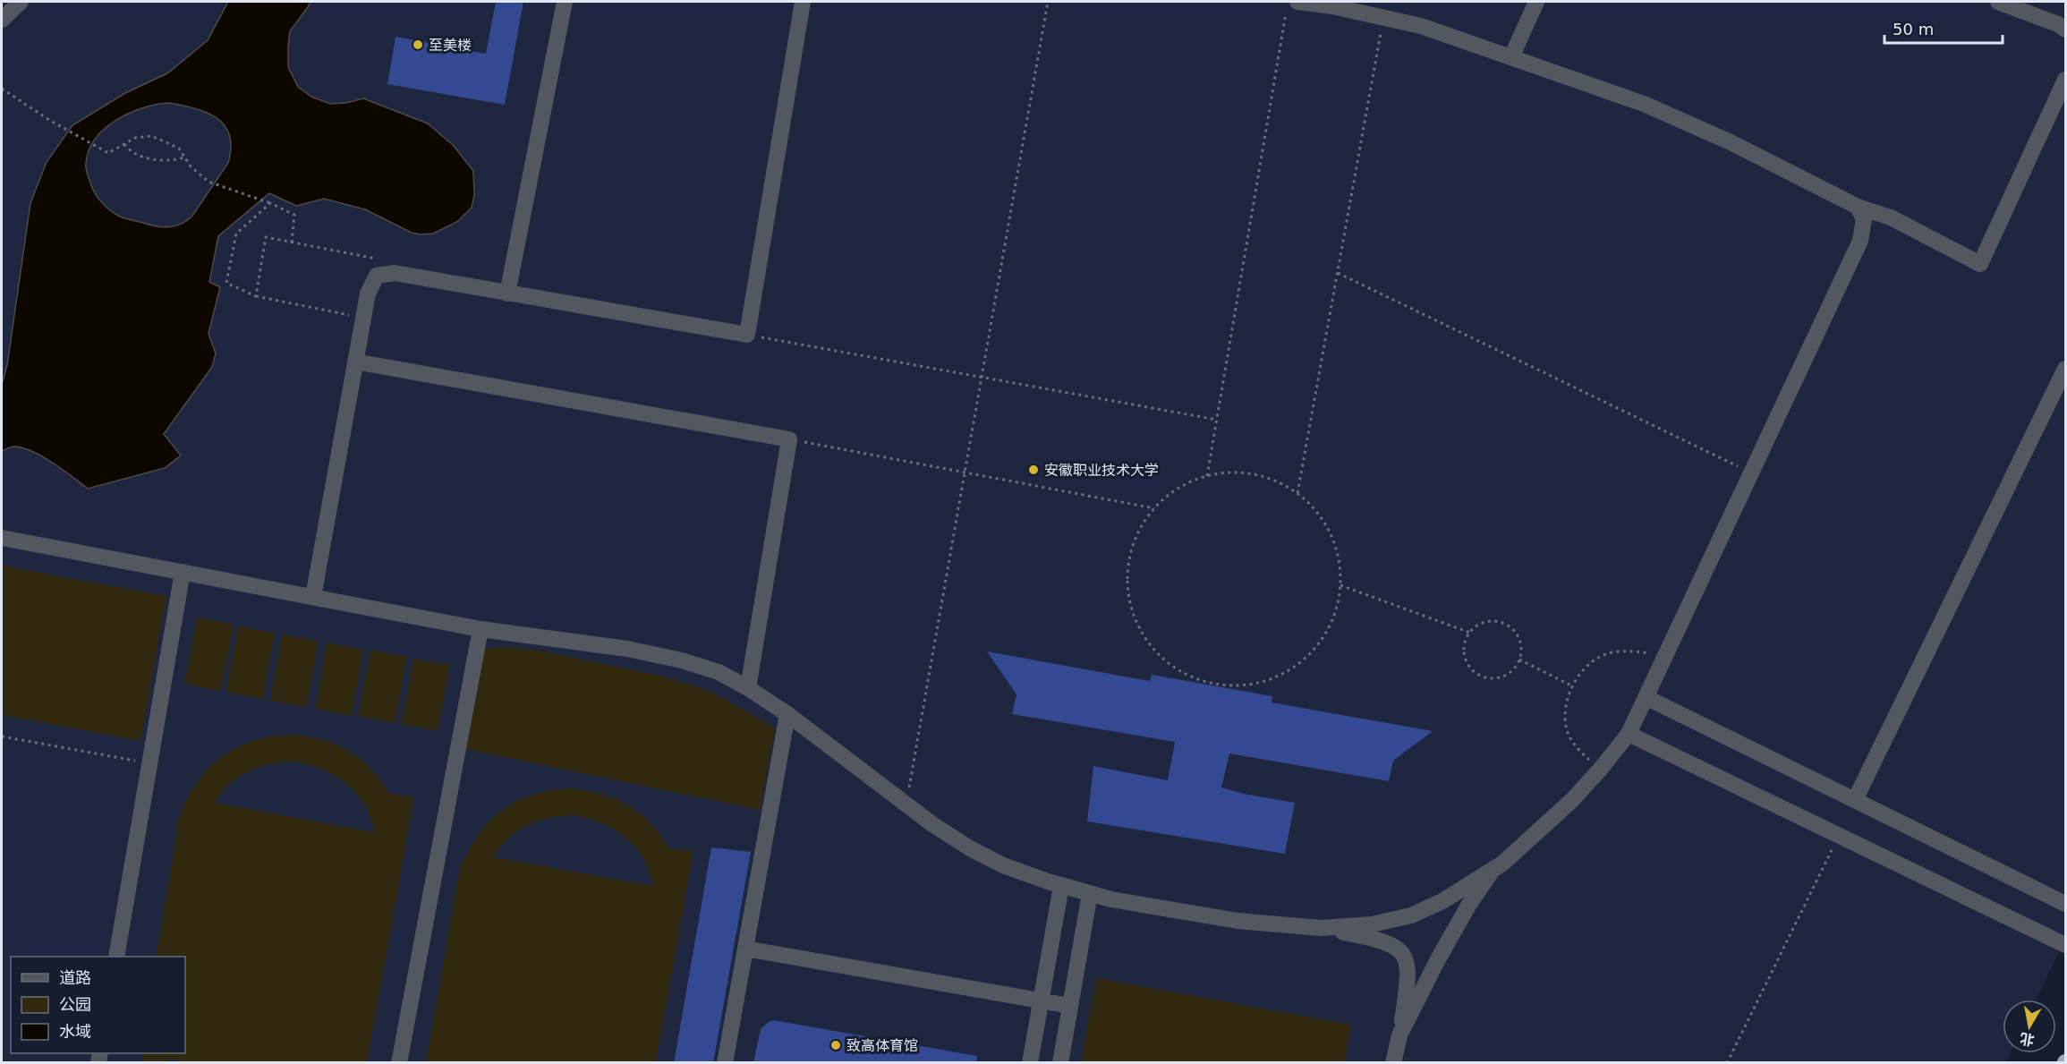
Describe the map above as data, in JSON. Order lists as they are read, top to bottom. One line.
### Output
{"places":["至美楼","安徽职业技术大学","致高体育馆"],"legend":["道路","公园","水域"],"scale_bar":"50 m","north":"bottom"}
